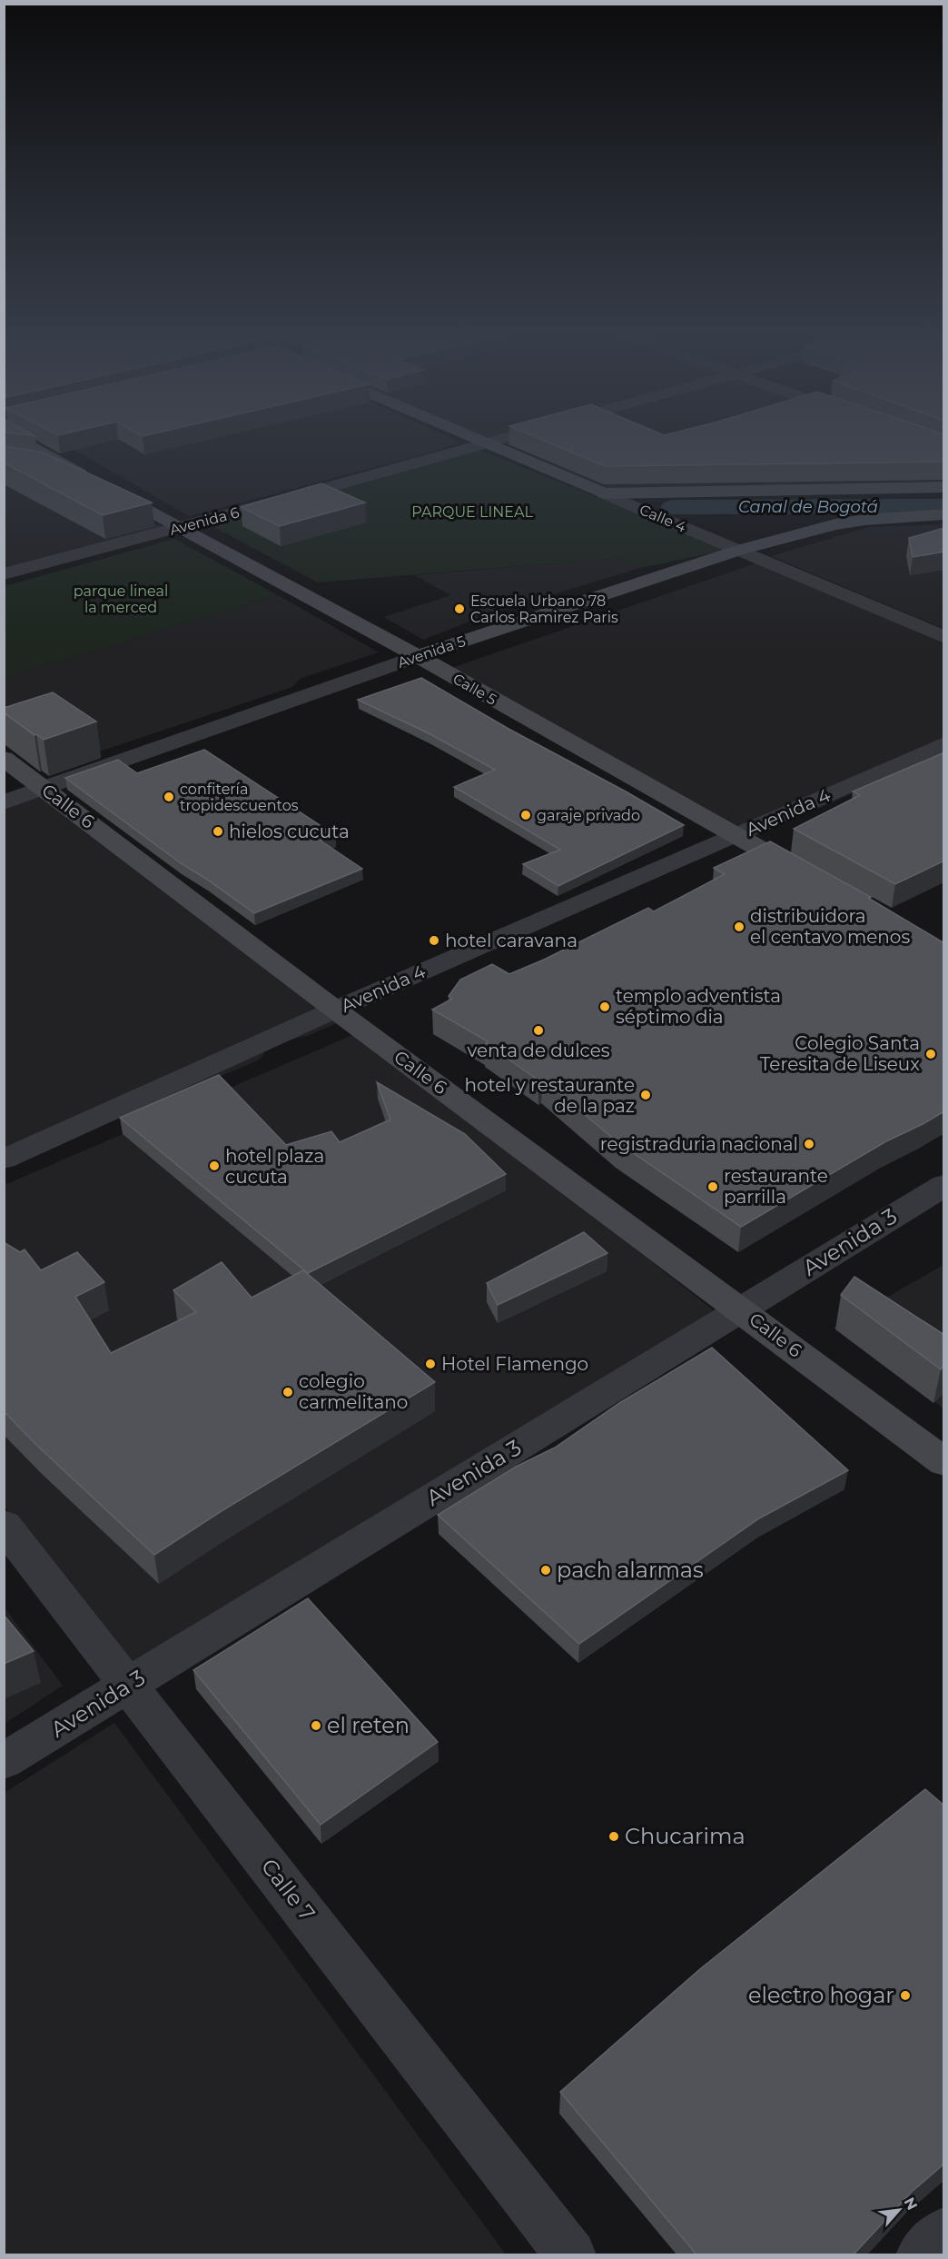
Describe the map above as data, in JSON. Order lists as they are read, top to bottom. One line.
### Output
{"streets":{"main road":["Calle 4","Avenida 5","Calle 5","Calle 6"],"street":["Avenida 6","Avenida 4","Avenida 3","Calle 7"]},"crossings":[["Calle 4","Avenida 6"],["Calle 4","Avenida 5"],["Avenida 6","Calle 5"],["Avenida 5","Calle 5"],["Avenida 5","Calle 6"],["Calle 5","Avenida 4"],["Calle 6","Avenida 4"],["Calle 6","Avenida 3"],["Avenida 3","Calle 7"]],"water":["Canal de Bogotá"],"parks":["PARQUE LINEAL","parque lineal la merced"],"places":["Escuela Urbano 78 Carlos Ramirez Paris","confitería tropidescuentos","garaje privado","hielos cucuta","distribuidora el centavo menos","hotel caravana","templo adventista séptimo dia","venta de dulces","Colegio Santa Teresita de Liseux","hotel y restaurante de la paz","registraduria nacional","hotel plaza cucuta","restaurante parrilla","Hotel Flamengo","colegio carmelitano","pach alarmas","el reten","Chucarima","electro hogar"],"north":"top right"}
